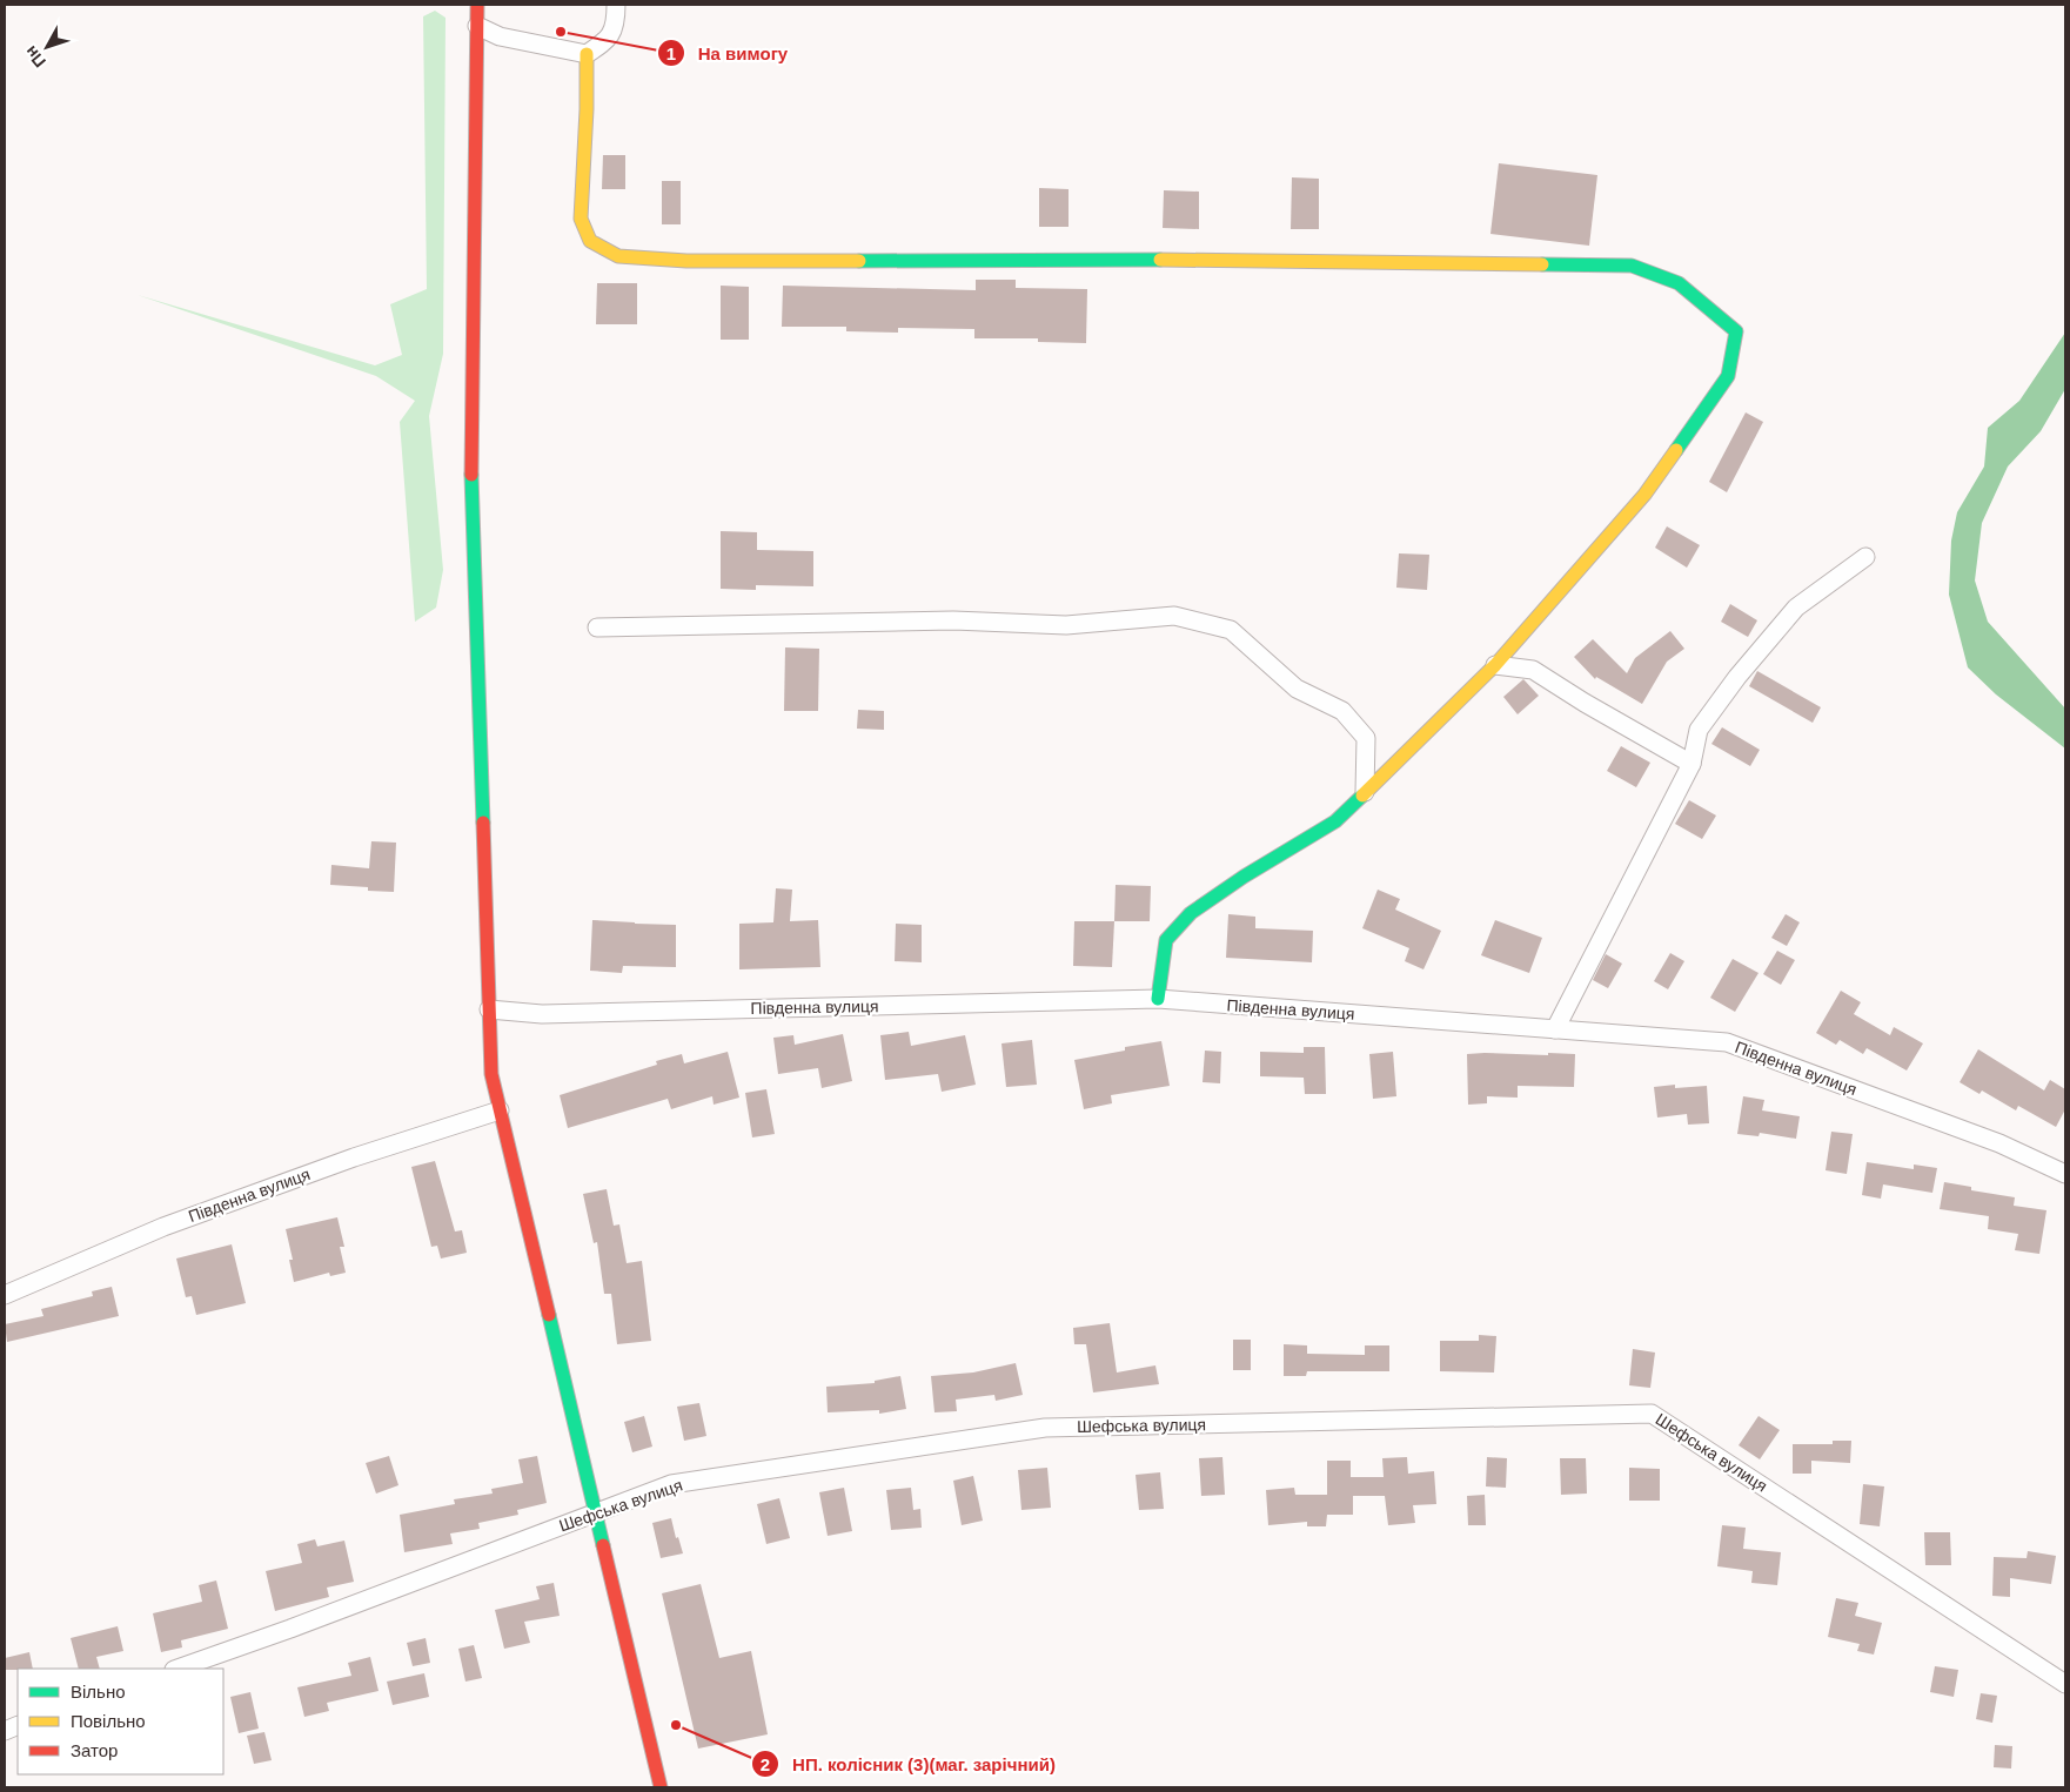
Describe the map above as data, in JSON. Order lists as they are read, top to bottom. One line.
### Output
{"streets":{"street":["Південна вулиця","Шефська вулиця"]},"places":["На вимогу","НП. колісник (3)(маг. зарічний)"],"legend":["Вільно","Повільно","Затор"],"north":"bottom left"}
